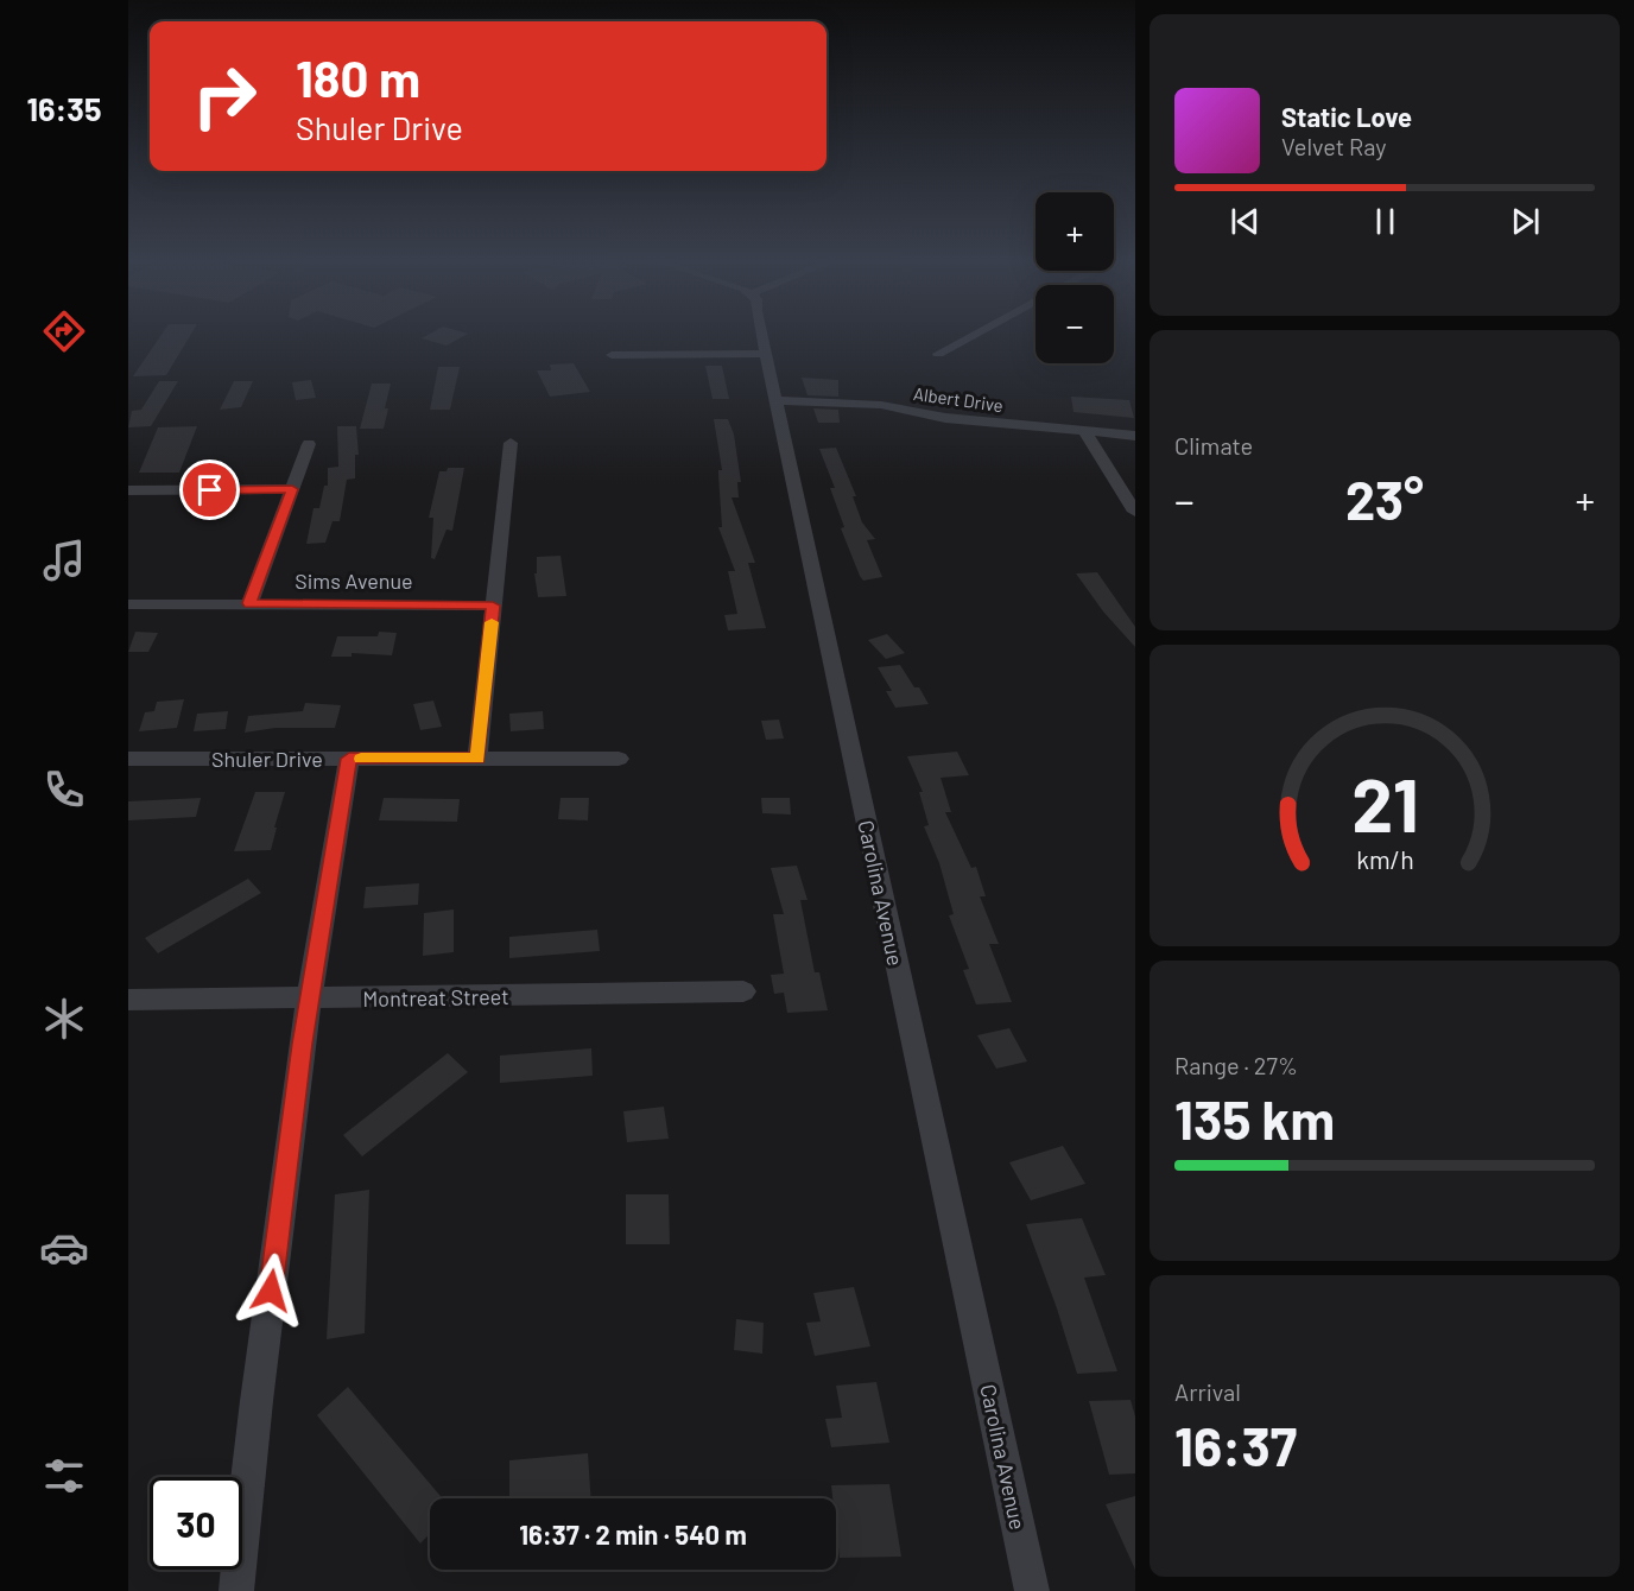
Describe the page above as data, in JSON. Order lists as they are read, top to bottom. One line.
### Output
{"streets":{"street":["Albert Drive","Sims Avenue","Shuler Drive","Carolina Avenue","Montreat Street"]},"crossings":[["Albert Drive","Carolina Avenue"]],"page":{"tabs":"16:35","turn":["180 m","Shuler Drive"],"song":["Static Love","Velvet Ray"],"map_buttons":["+","−"],"tile":["Climate",["Range · 27%","135 km"],["Arrival","16:37"]],"heat":["−","23°","+"],"limit":"30","trip":"16:37 · 2 min · 540 m","gauge":["21","km/h"]}}
